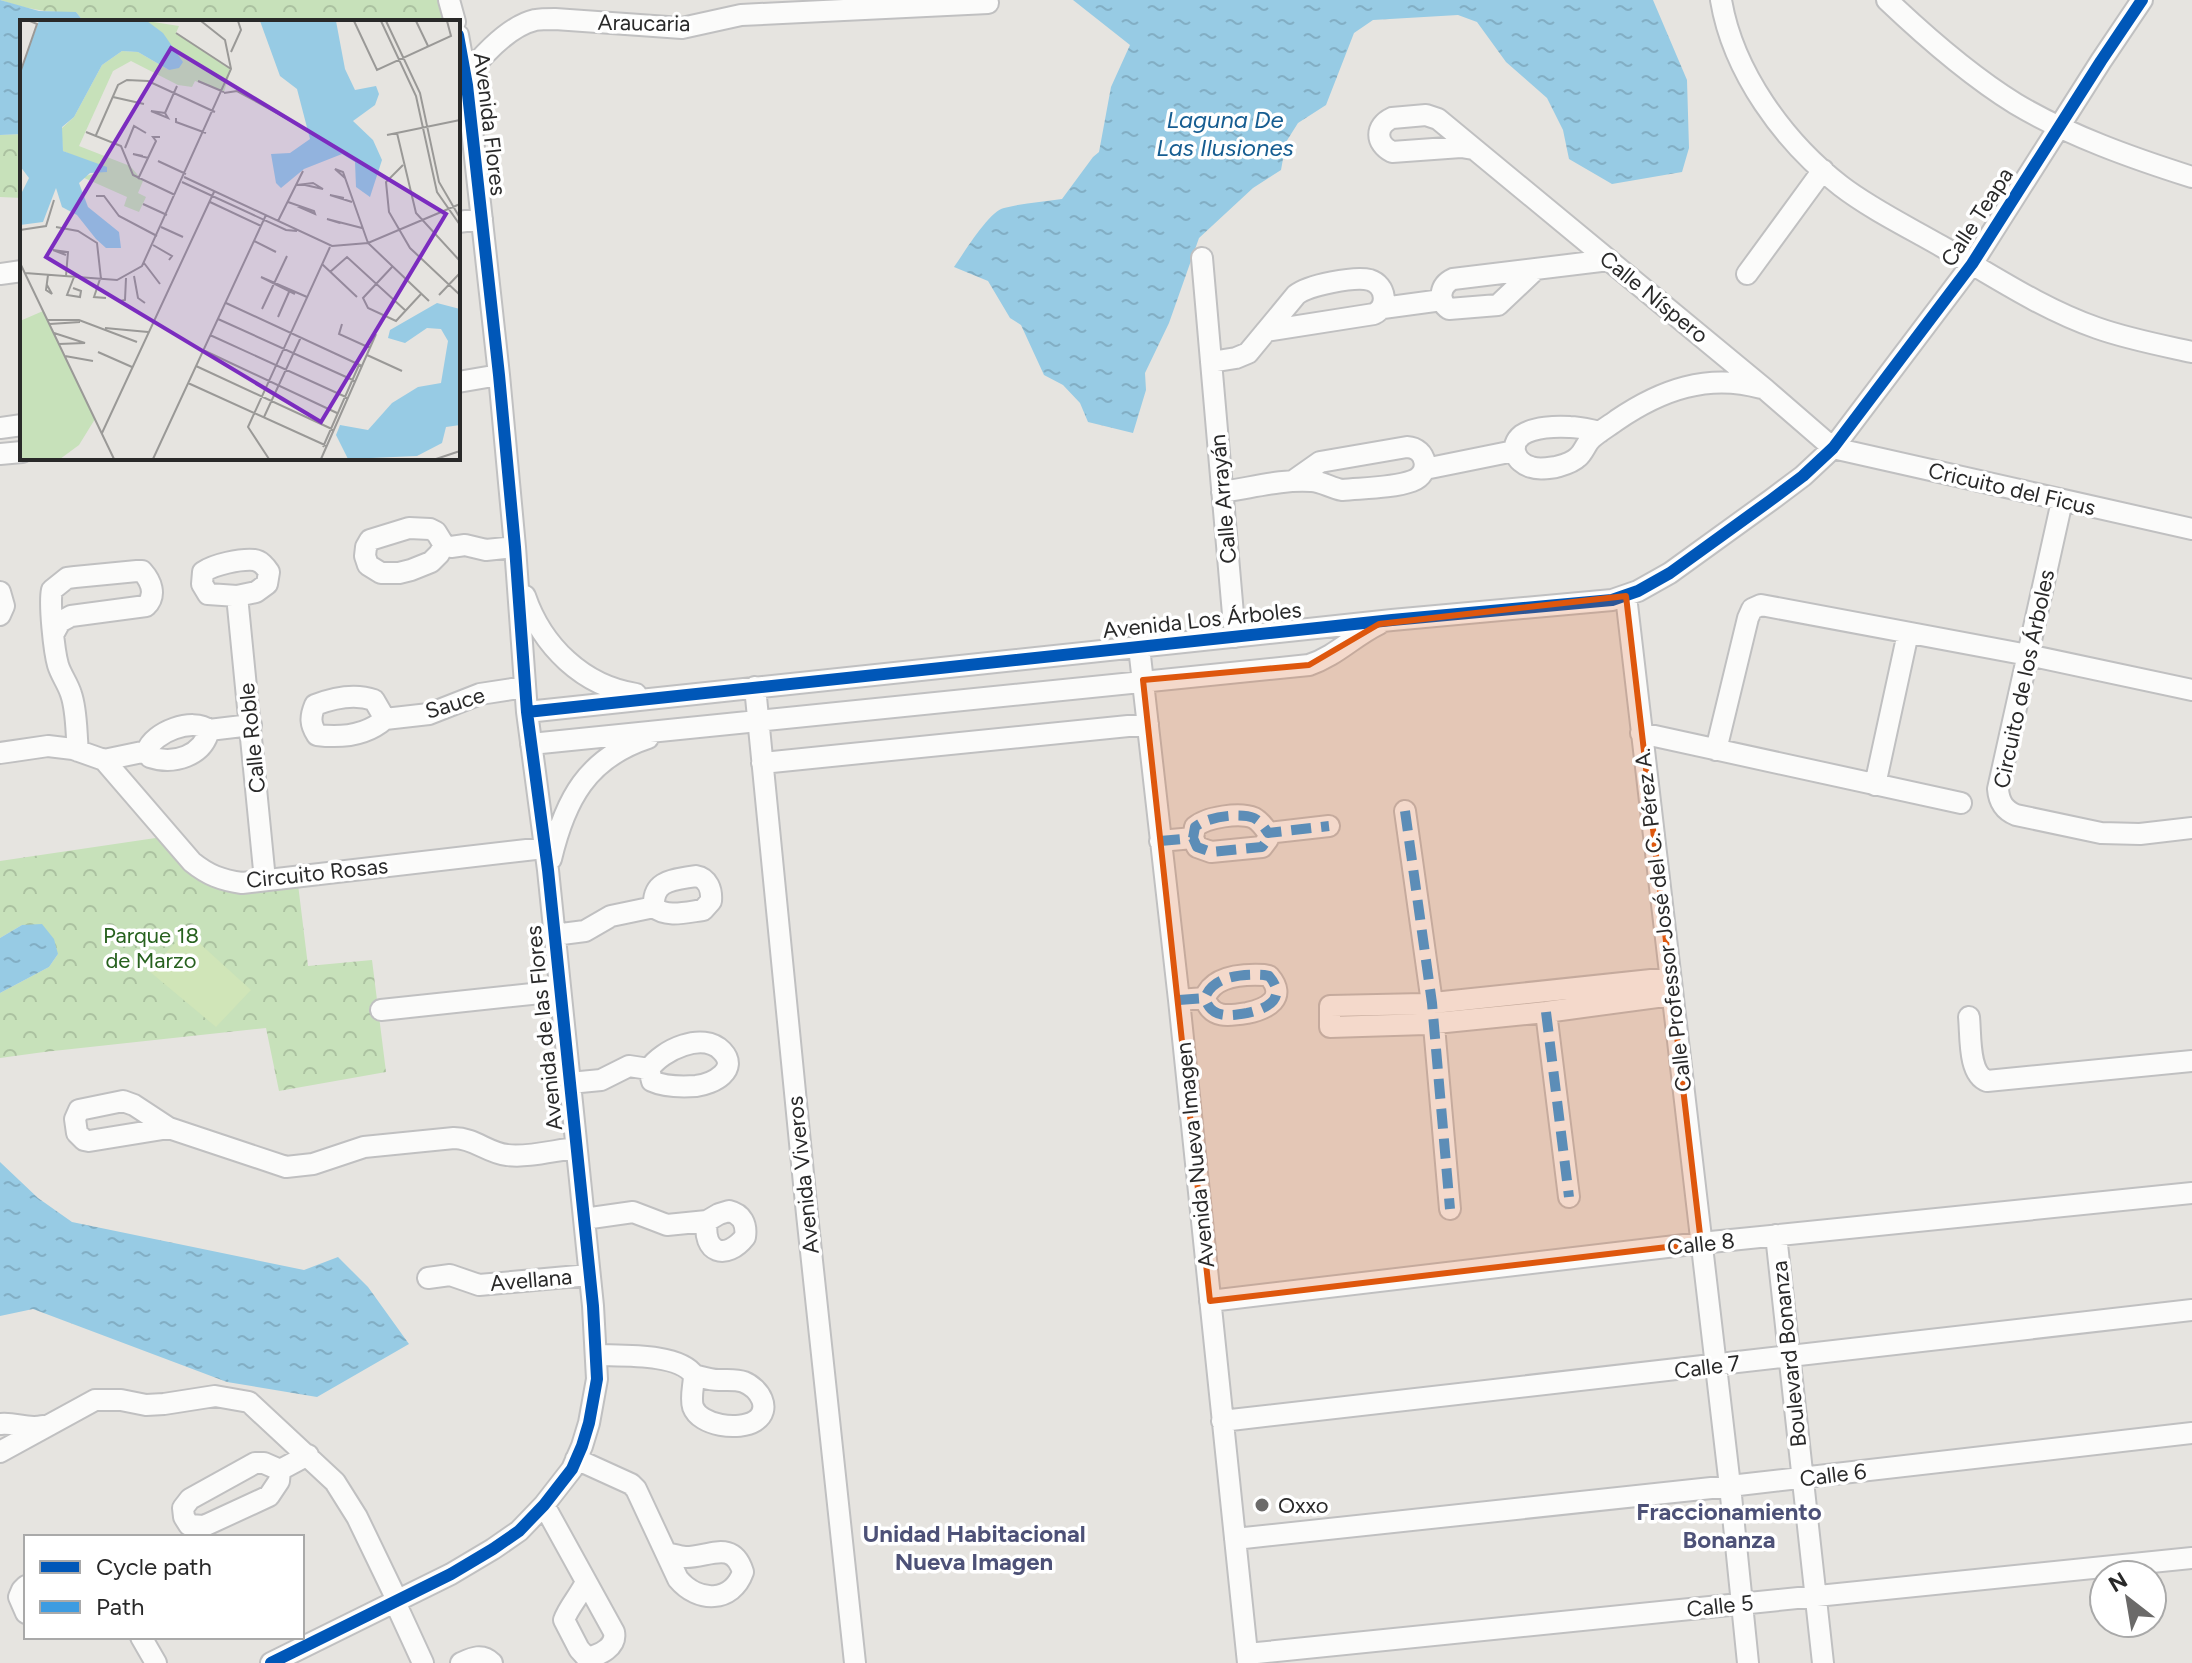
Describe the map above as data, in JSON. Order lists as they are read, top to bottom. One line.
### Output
{"streets":{"street":["Araucaria","Avenida Flores","Calle Teapa","Calle Níspero","Cricuito del Ficus","Calle Arrayán","Avenida Los Árboles","Circuito de los Árboles","Sauce","Calle Roble","Circuito Rosas","Calle Professor José del C. Pérez A.","Avenida de las Flores","Avenida Nueva Imagen","Avenida Viveros","Calle 8","Avellana","Boulevard Bonanza","Calle 7","Calle 6","Calle 5"]},"crossings":[["Araucaria","Avenida Flores"],["Avenida Flores","Avenida de las Flores"],["Calle Teapa","Calle Níspero"],["Calle Teapa","Cricuito del Ficus"],["Calle Teapa","Avenida Los Árboles"],["Calle Níspero","Cricuito del Ficus"],["Calle Níspero","Avenida Los Árboles"],["Cricuito del Ficus","Avenida Los Árboles"],["Cricuito del Ficus","Circuito de los Árboles"],["Calle Arrayán","Avenida Los Árboles"],["Avenida Los Árboles","Calle Professor José del C. Pérez A."],["Avenida Los Árboles","Avenida de las Flores"],["Avenida Los Árboles","Avenida Nueva Imagen"],["Avenida Los Árboles","Avenida Viveros"],["Circuito de los Árboles","Calle Professor José del C. Pérez A."],["Sauce","Avenida de las Flores"],["Calle Roble","Circuito Rosas"],["Circuito Rosas","Avenida de las Flores"],["Calle Professor José del C. Pérez A.","Calle 8"],["Avenida de las Flores","Avellana"],["Avenida Nueva Imagen","Calle 8"],["Avenida Nueva Imagen","Calle 7"],["Avenida Nueva Imagen","Calle 6"],["Avenida Nueva Imagen","Calle 5"],["Calle 8","Boulevard Bonanza"],["Boulevard Bonanza","Calle 7"],["Boulevard Bonanza","Calle 6"],["Boulevard Bonanza","Calle 5"]],"districts":["Fraccionamiento Bonanza","Unidad Habitacional Nueva Imagen"],"water":["Laguna De Las Ilusiones"],"parks":["Parque 18 de Marzo"],"places":["Oxxo"],"legend":["Cycle path","Path"],"north":"top left"}
